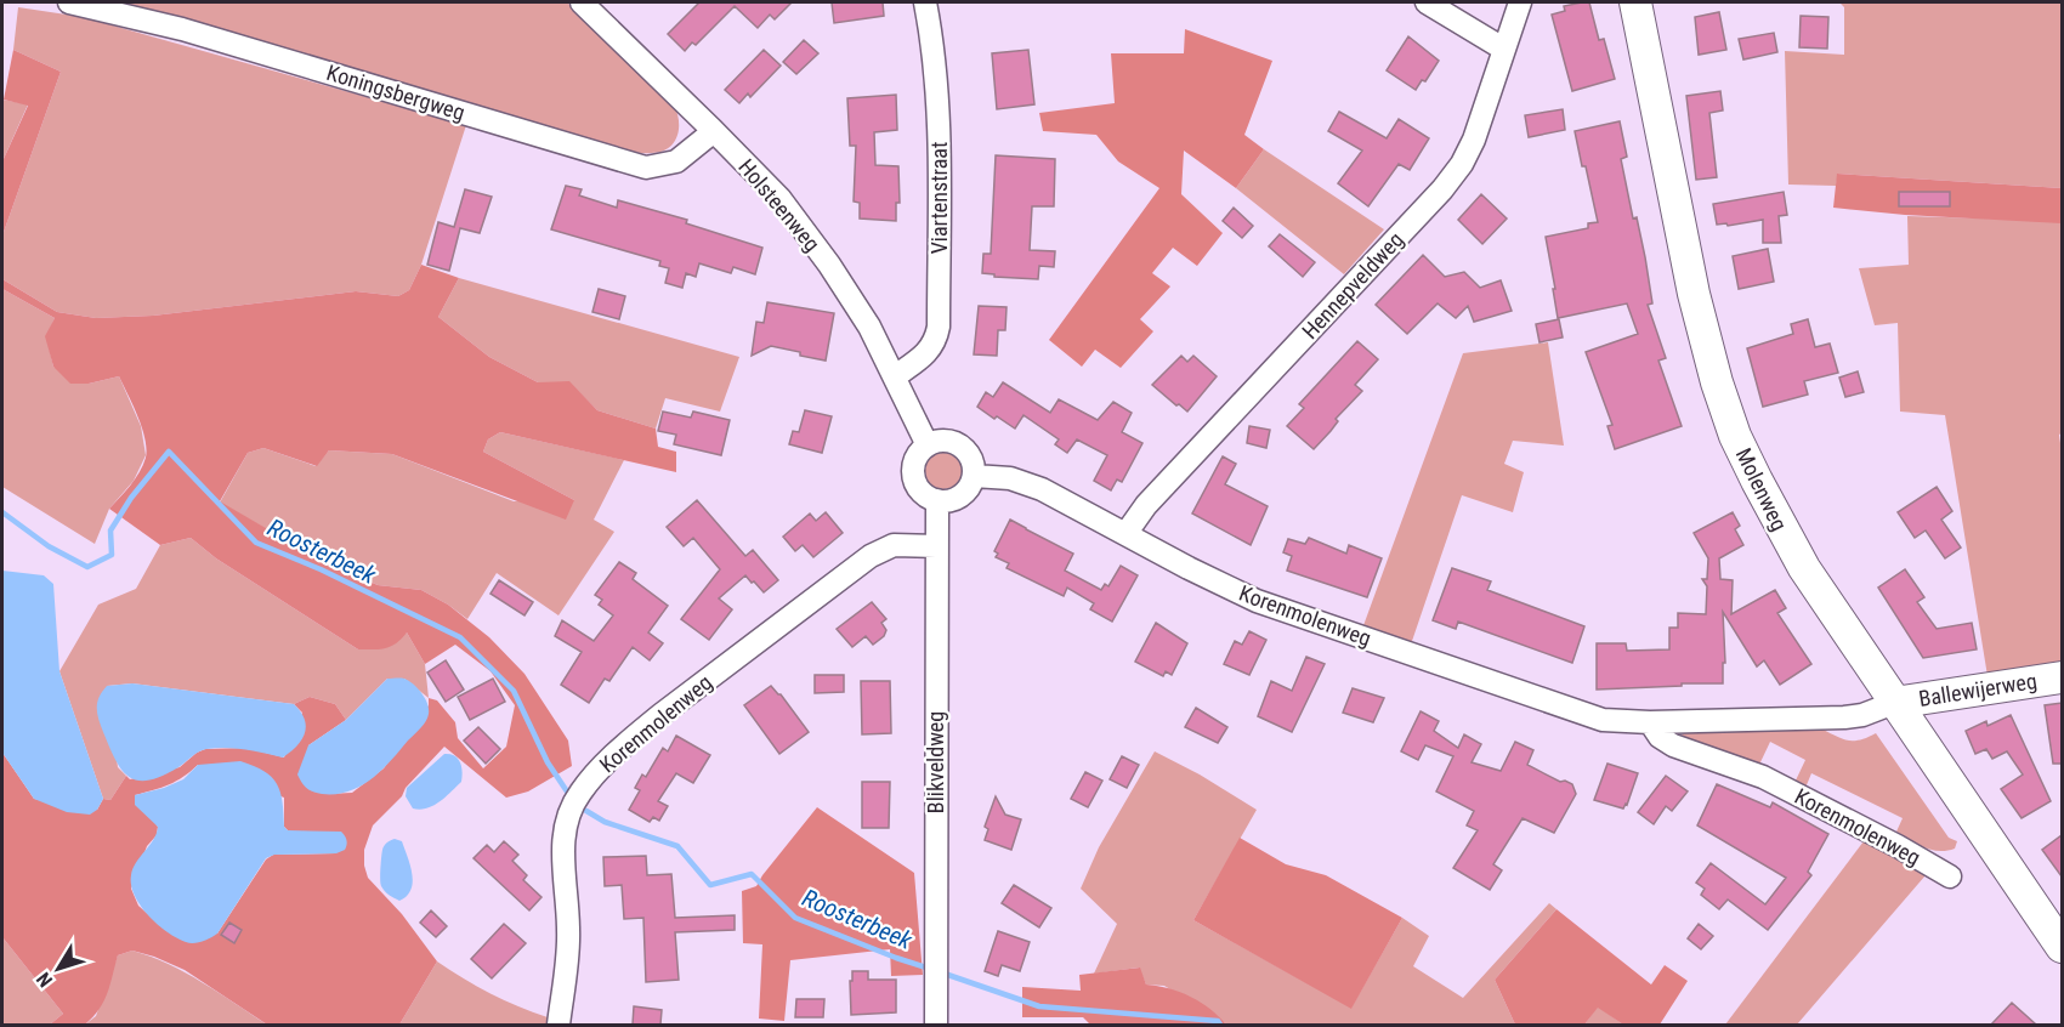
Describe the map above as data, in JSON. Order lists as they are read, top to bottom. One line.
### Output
{"streets":{"street":["Koningsbergweg","Viartenstraat","Holsteenweg","Hennepveldweg","Molenweg","Korenmolenweg","Ballewijerweg","Blikveldweg"]},"crossings":[["Koningsbergweg","Holsteenweg"],["Viartenstraat","Holsteenweg"],["Holsteenweg","Korenmolenweg"],["Holsteenweg","Blikveldweg"],["Hennepveldweg","Korenmolenweg"],["Molenweg","Korenmolenweg"],["Molenweg","Ballewijerweg"],["Korenmolenweg","Ballewijerweg"],["Korenmolenweg","Blikveldweg"]],"water":["Roosterbeek"],"north":"bottom left"}
